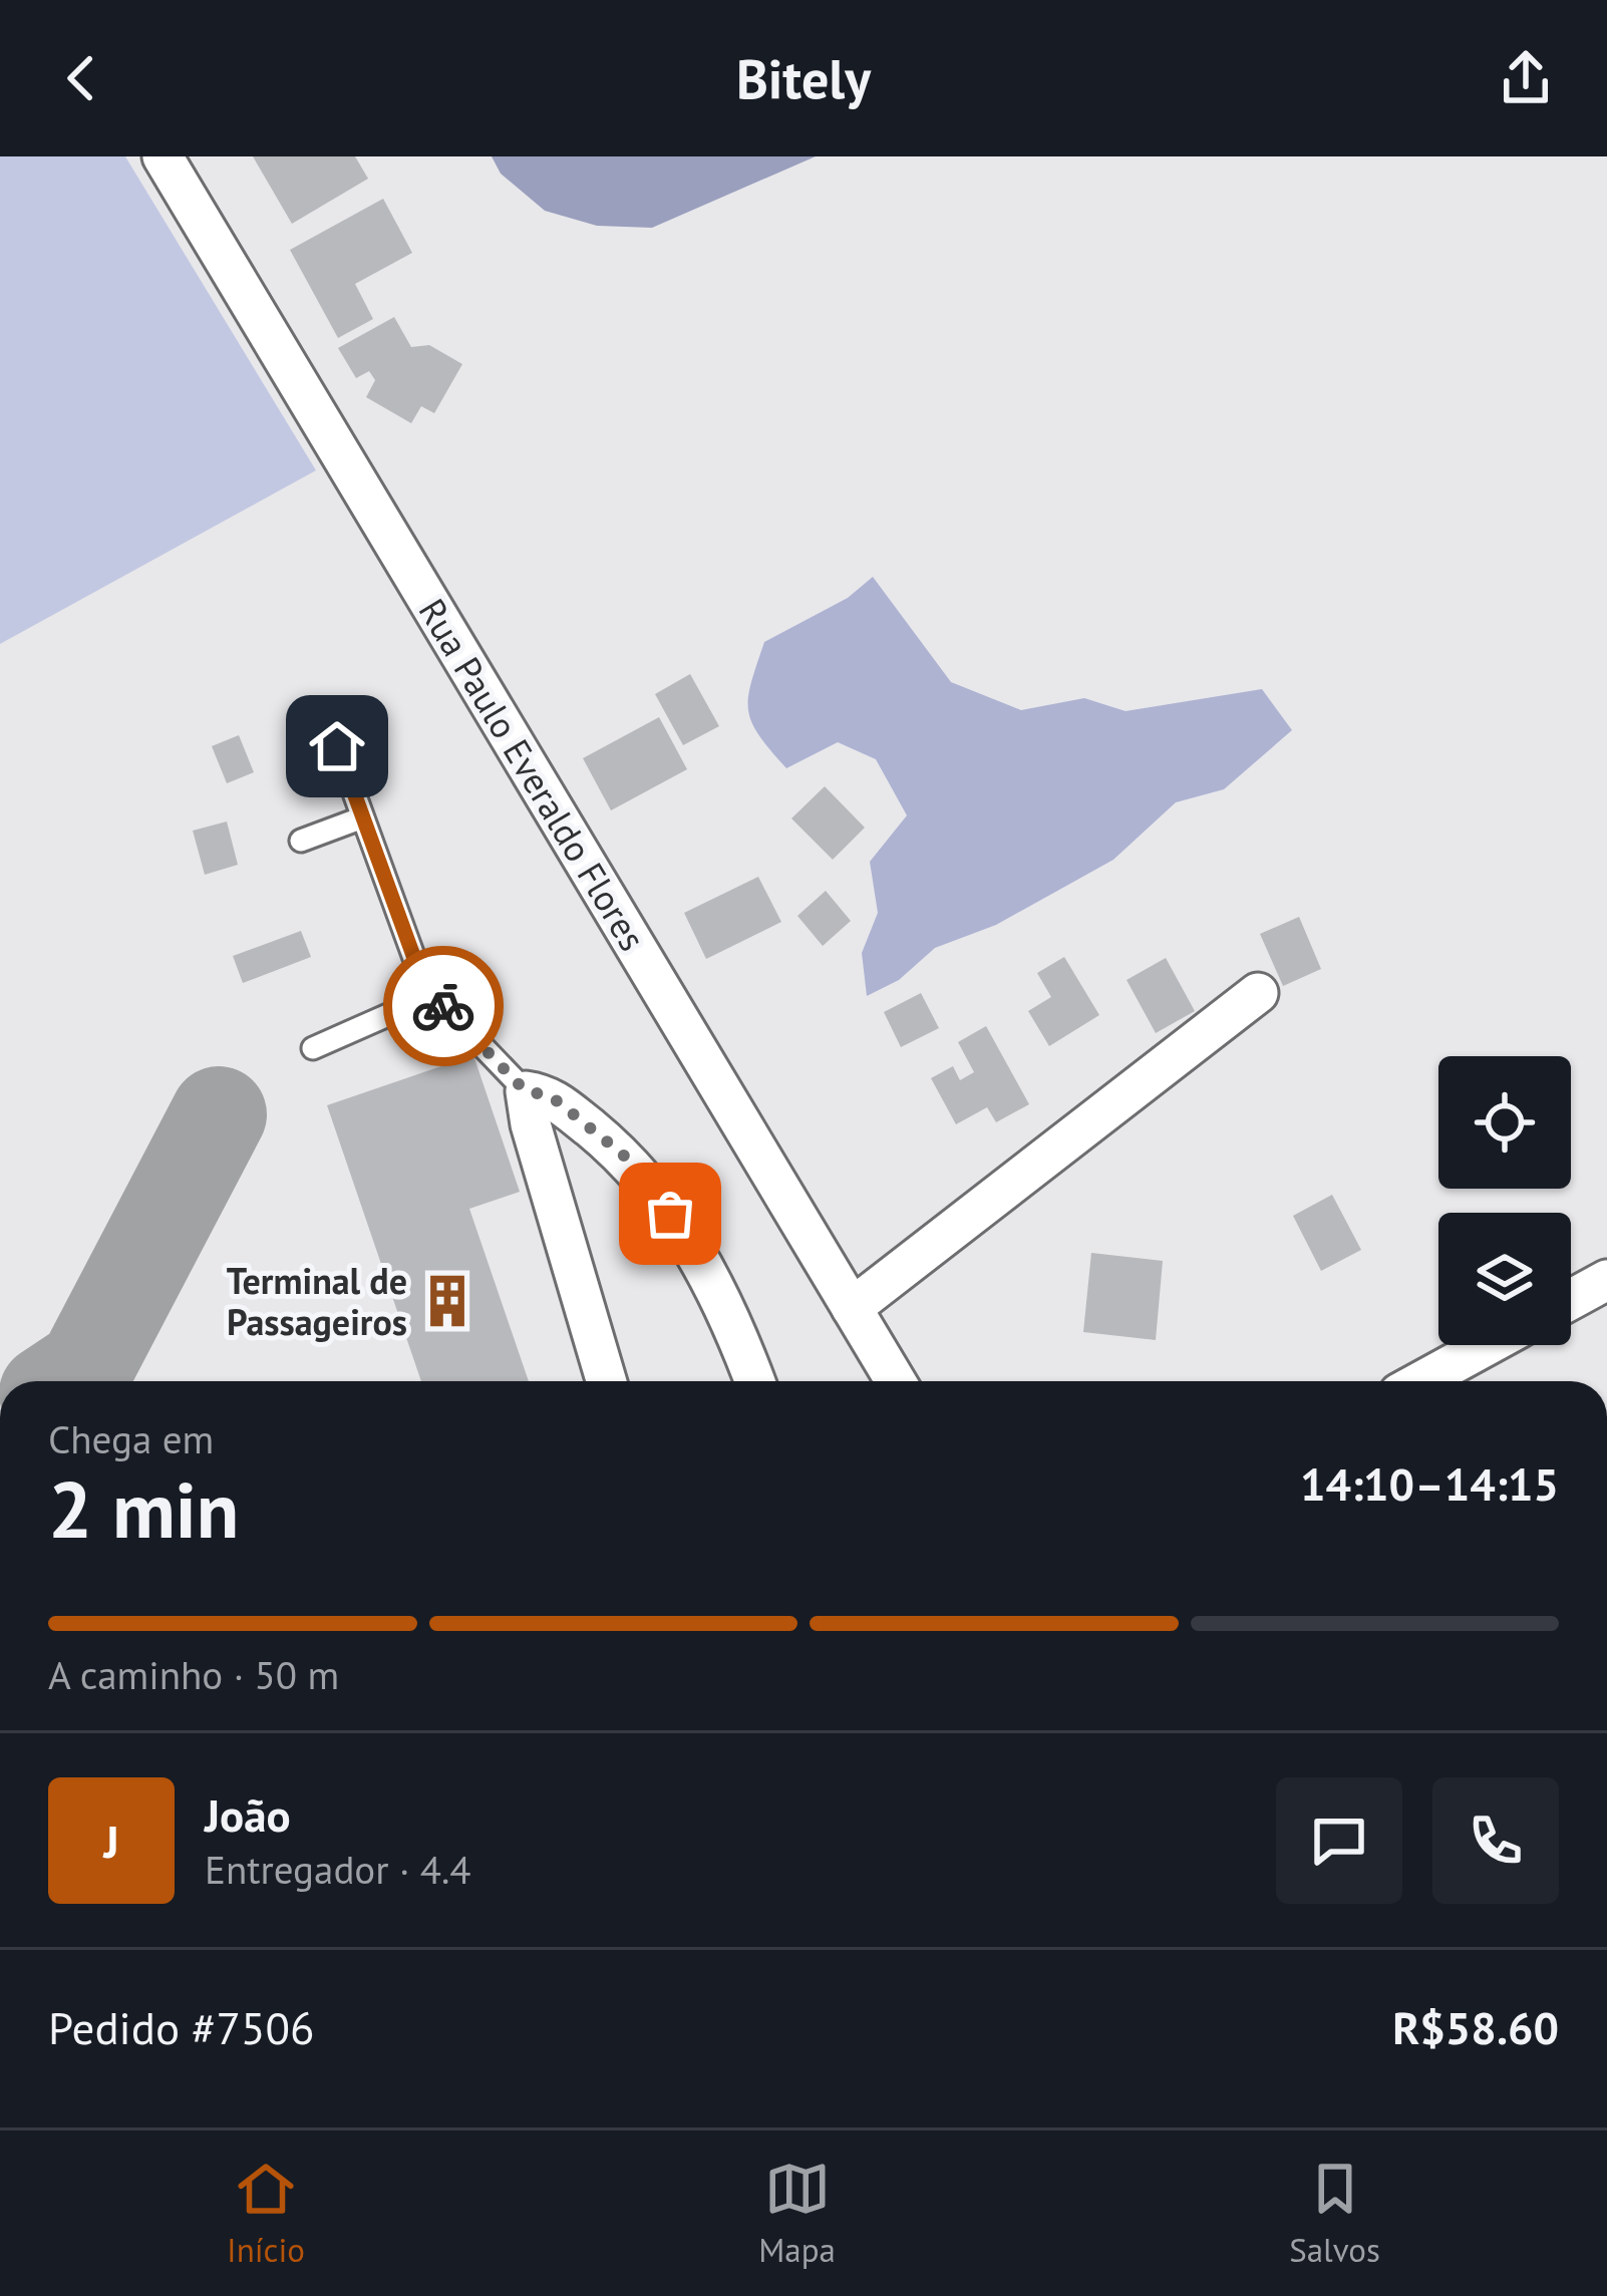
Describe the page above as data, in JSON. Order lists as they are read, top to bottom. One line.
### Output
{"streets":{"street":["Rua Paulo Everaldo Flores"]},"places":{"building":["Terminal de Passageiros"]},"page":{"header":"Bitely","heading":["2 min","Chega em","14:10–14:15"],"panel":["João","Entregador · 4.4","Pedido #7506","R$58.60"],"bar":"A caminho · 50 m","round":"J","tabs":["Início","Mapa","Salvos"]}}
